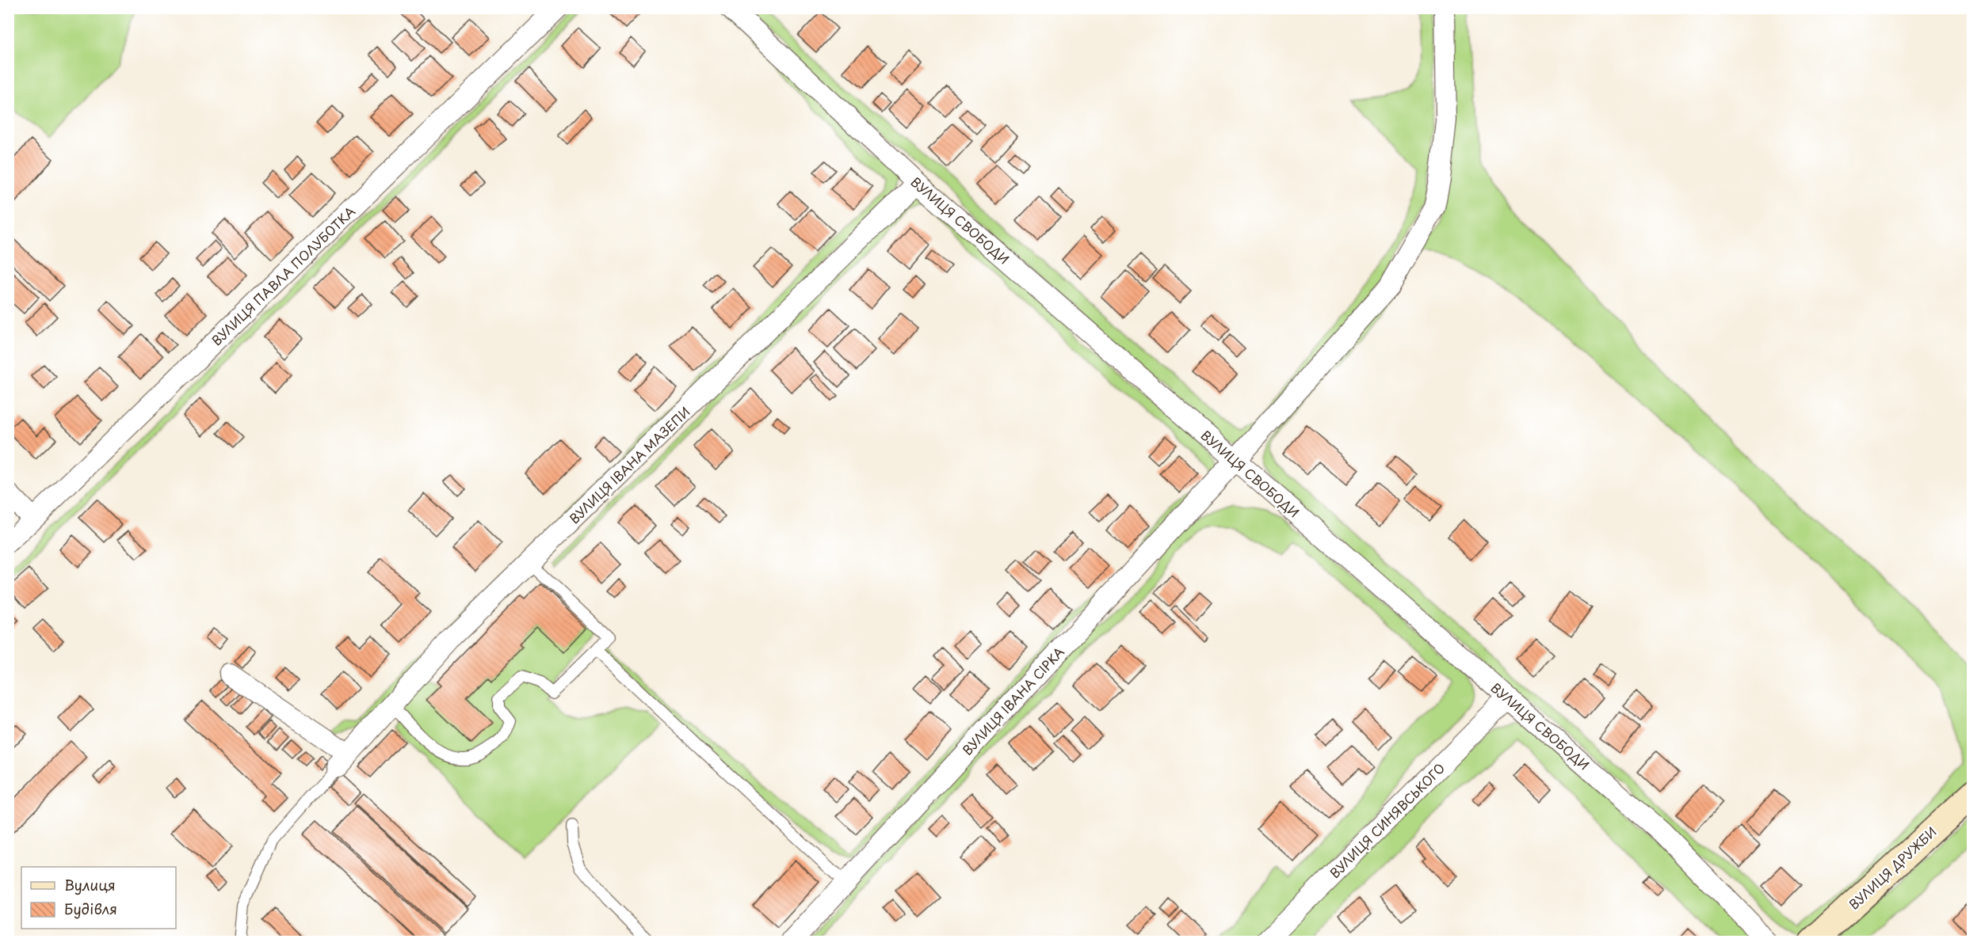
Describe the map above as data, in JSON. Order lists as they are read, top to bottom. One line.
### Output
{"streets":{"street":["ВУЛИЦЯ СВОБОДИ","ВУЛИЦЯ ПАВЛА ПОЛУБОТКА","ВУЛИЦЯ ІВАНА МАЗЕПИ","ВУЛИЦЯ ІВАНА СІРКА","ВУЛИЦЯ СИНЯВСЬКОГО","ВУЛИЦЯ ДРУЖБИ"]},"crossings":[["ВУЛИЦЯ СВОБОДИ","ВУЛИЦЯ ІВАНА МАЗЕПИ"],["ВУЛИЦЯ СВОБОДИ","ВУЛИЦЯ ІВАНА СІРКА"],["ВУЛИЦЯ СВОБОДИ","ВУЛИЦЯ СИНЯВСЬКОГО"]],"legend":["Вулиця","Будівля"]}
